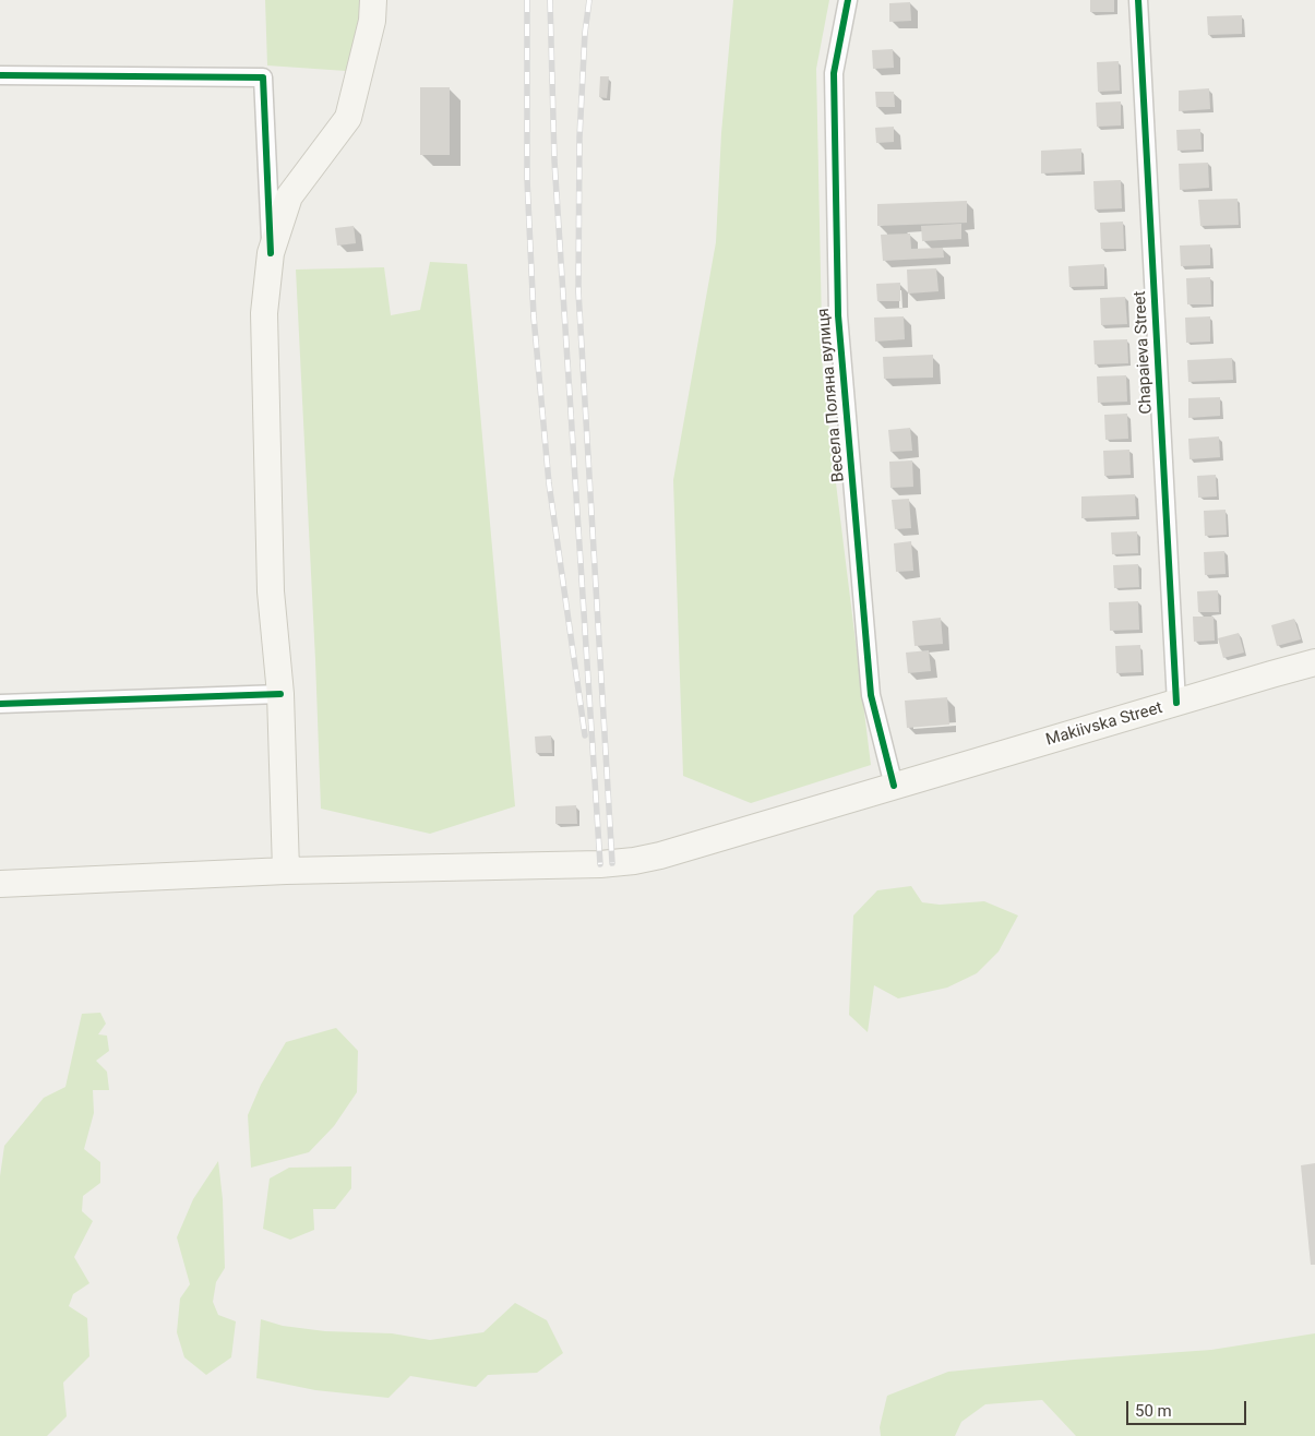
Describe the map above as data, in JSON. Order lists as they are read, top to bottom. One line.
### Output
{"streets":{"main road":["Makiivska Street"],"street":["Chapaieva Street","Весела Поляна вулиця"]},"crossings":[["Chapaieva Street","Makiivska Street"],["Весела Поляна вулиця","Makiivska Street"]],"scale_bar":"50 m"}
